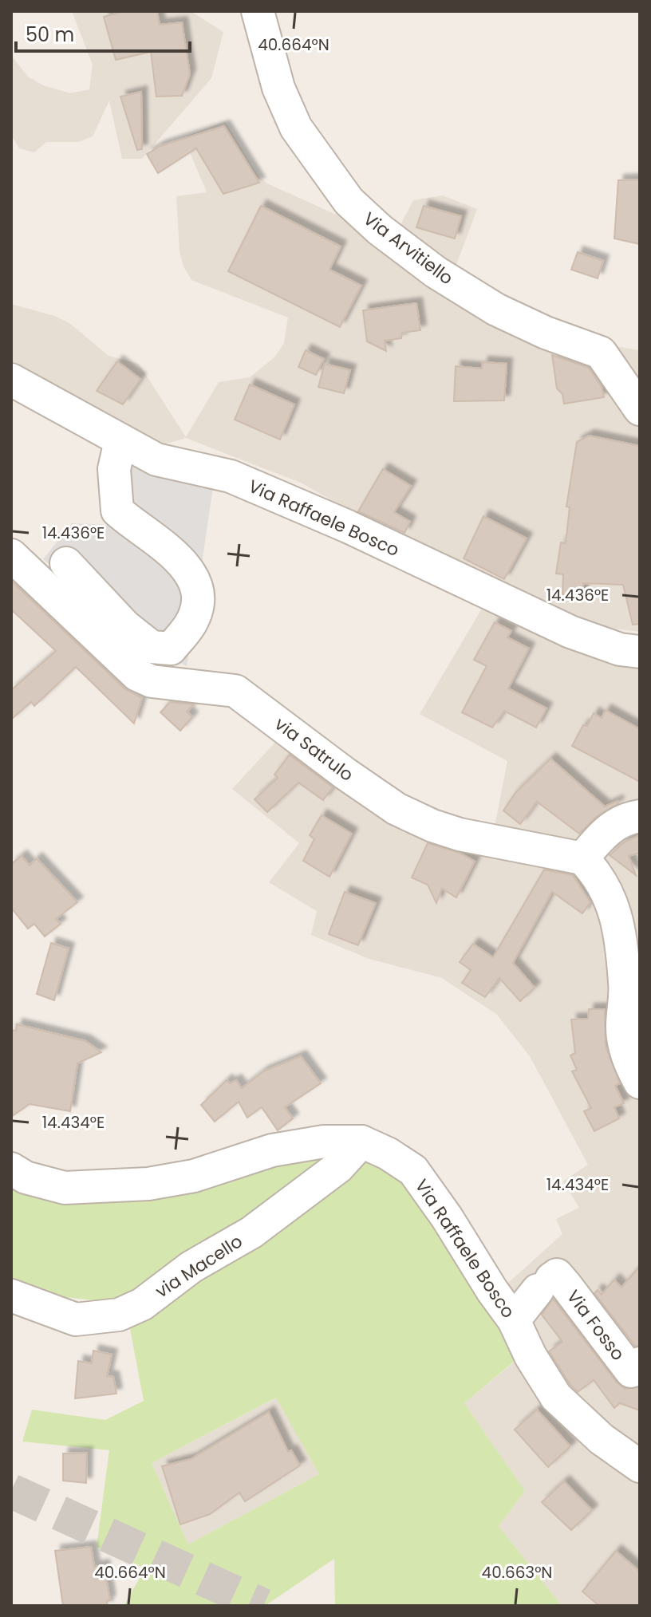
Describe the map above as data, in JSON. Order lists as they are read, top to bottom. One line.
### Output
{"streets":{"street":["Via Arvitiello","Via Raffaele Bosco","via Satrulo","via Macello","Via Fosso"]},"crossings":[["Via Raffaele Bosco","via Macello"],["Via Raffaele Bosco","Via Fosso"]],"scale_bar":"50 m","coordinates":["40.664°N","14.436°E","14.434°E","40.663°N"]}
